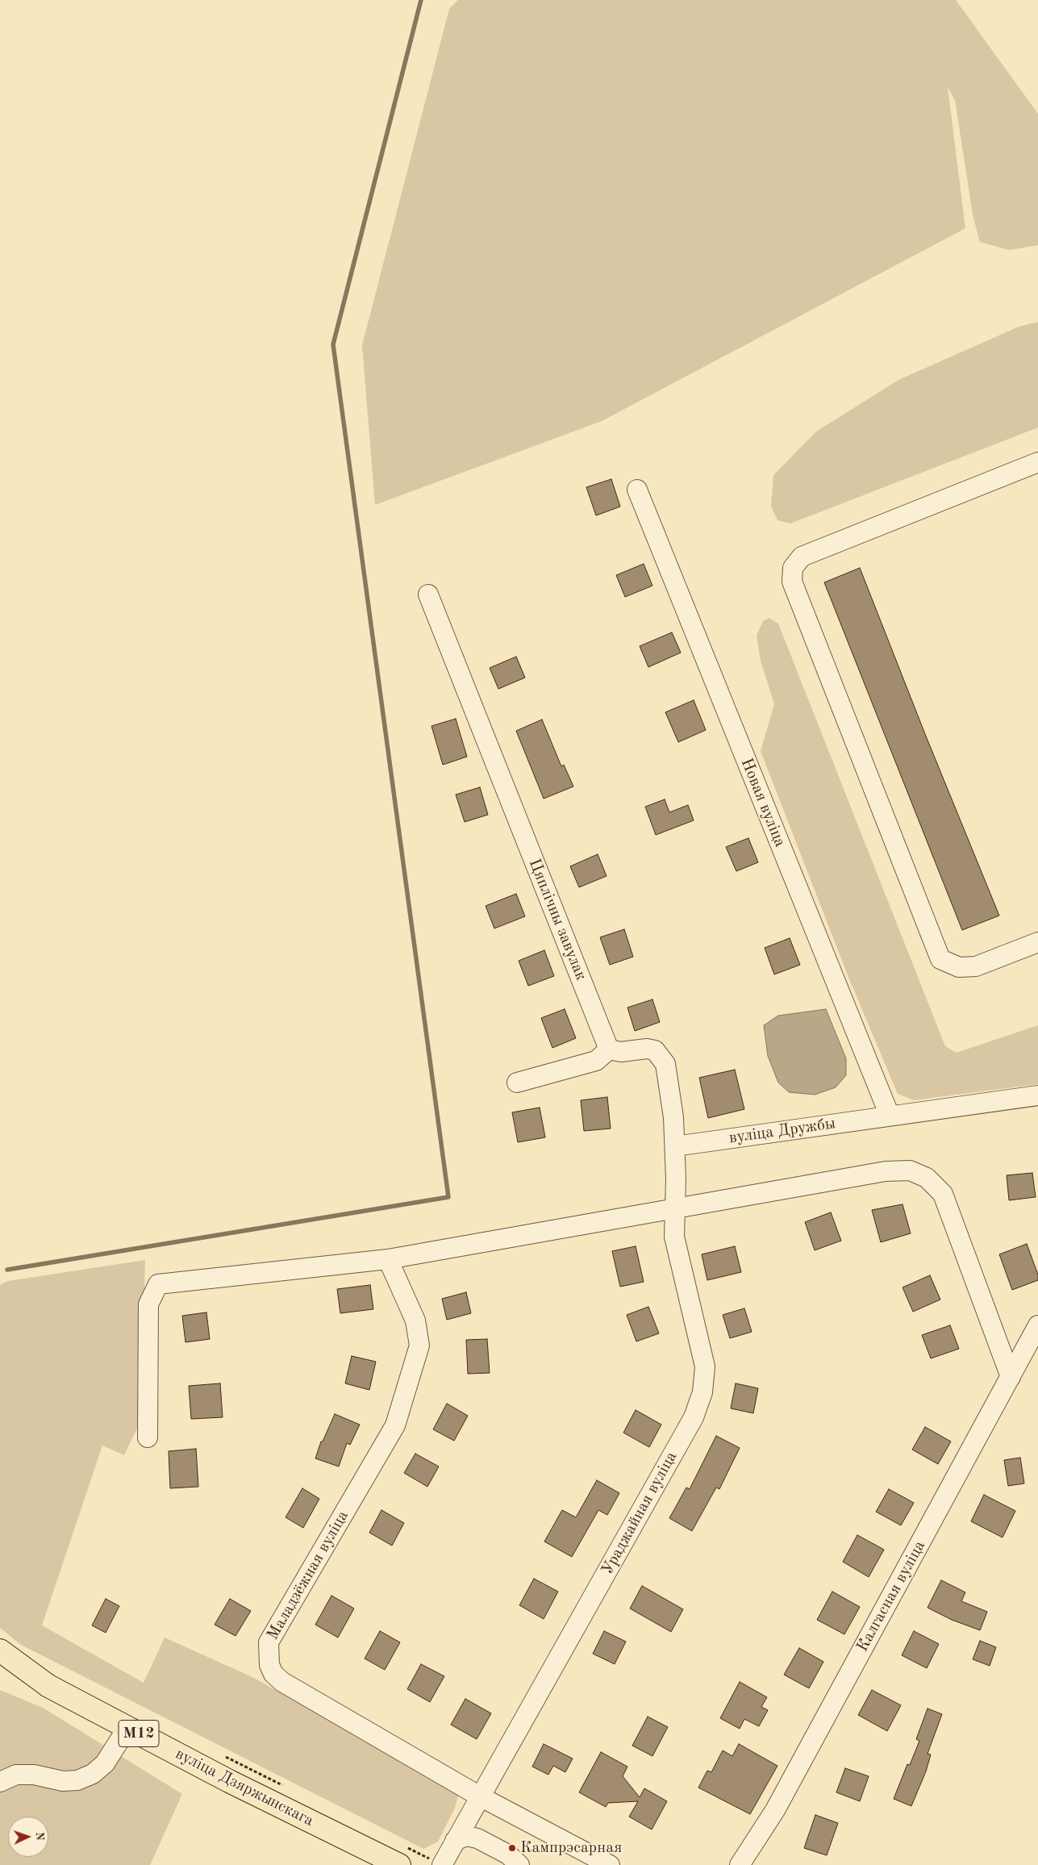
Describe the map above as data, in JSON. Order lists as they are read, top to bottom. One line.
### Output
{"streets":{"main road":["М12","вуліца Дзяржынскага"],"street":["Новая вуліца","Цяплічны завулак","вуліца Дружбы","Ураджайная вуліца","Маладзёжная вуліца","Калгасная вуліца"]},"crossings":[["Новая вуліца","вуліца Дружбы"],["Ураджайная вуліца","Маладзёжная вуліца"],["М12","вуліца Дзяржынскага"]],"places":["Кампрэсарная"],"north":"right"}
